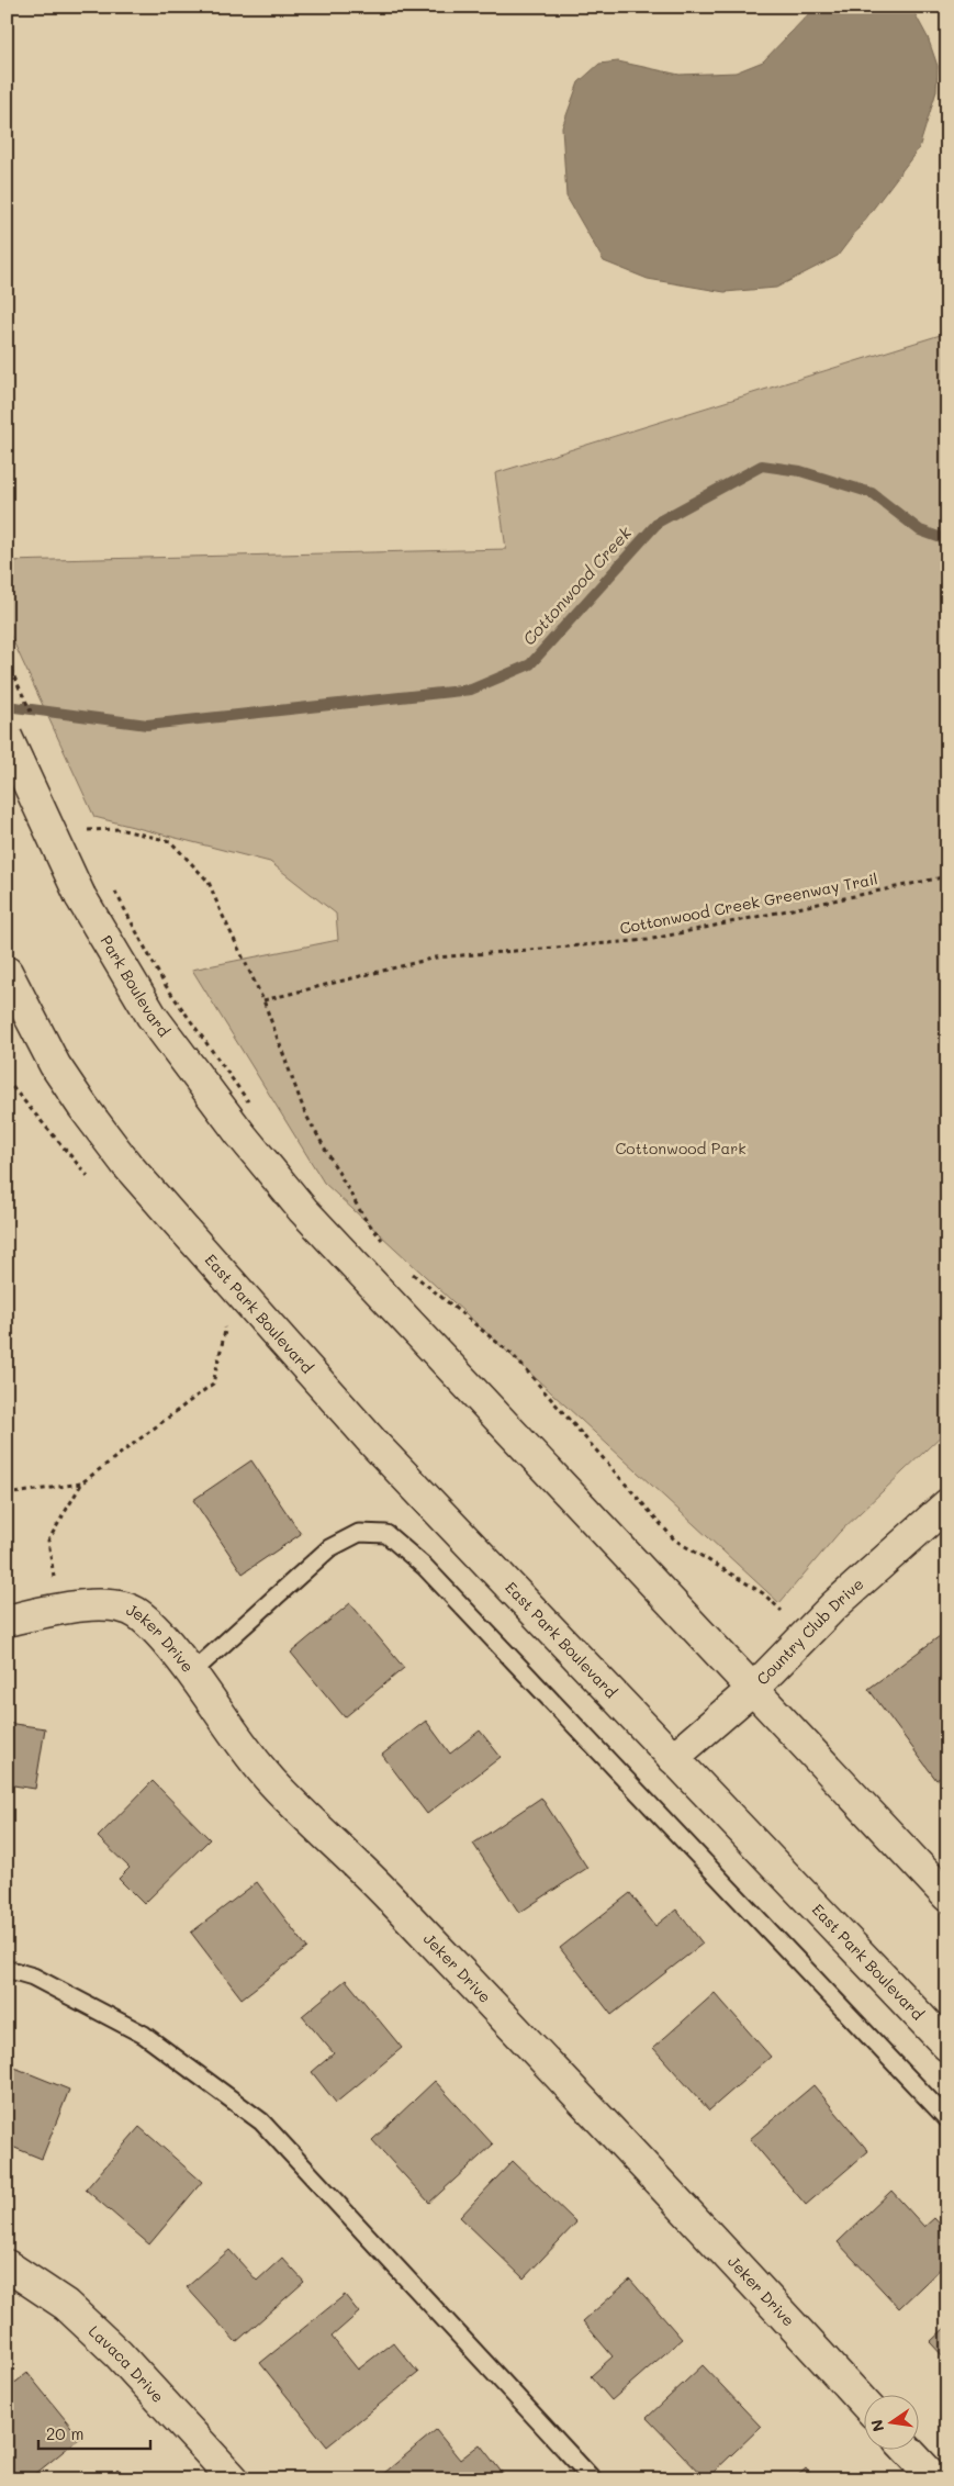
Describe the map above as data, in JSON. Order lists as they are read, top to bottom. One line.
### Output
{"streets":{"main road":["Park Boulevard","East Park Boulevard","Country Club Drive","Jeker Drive","Lavaca Drive"],"path":["Cottonwood Creek Greenway Trail"]},"crossings":[["Park Boulevard","Country Club Drive"],["East Park Boulevard","Country Club Drive"]],"water":["Cottonwood Creek"],"parks":["Cottonwood Park"],"scale_bar":"20 m","north":"left"}
